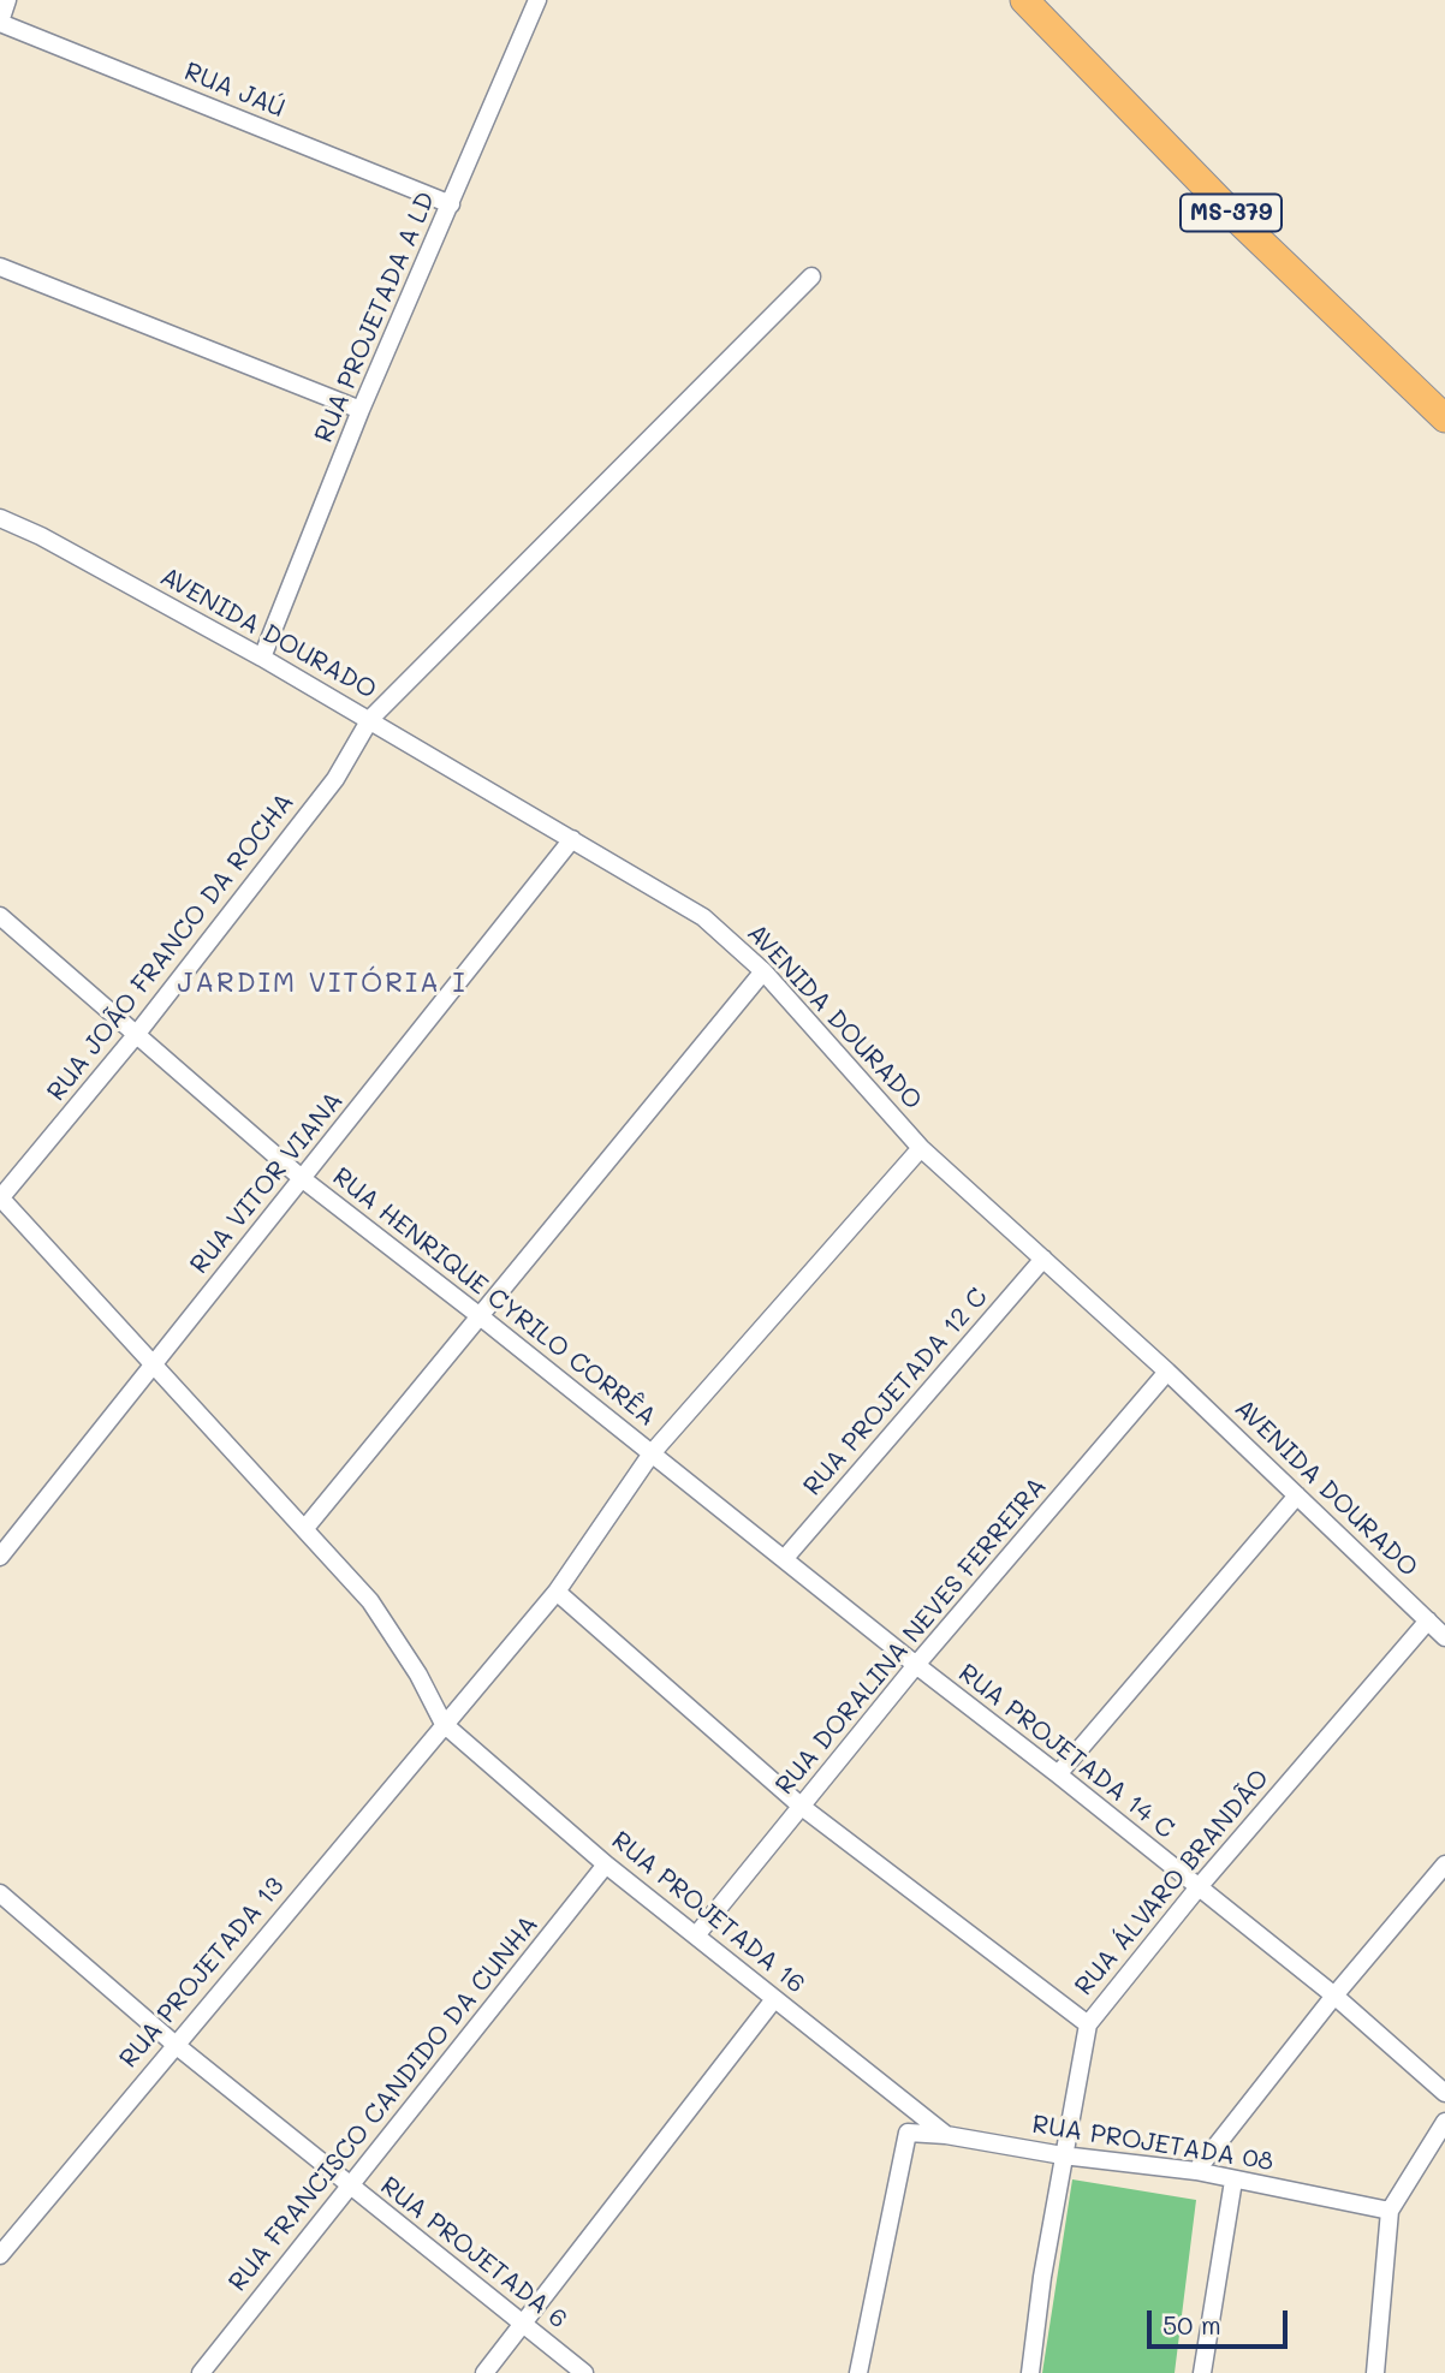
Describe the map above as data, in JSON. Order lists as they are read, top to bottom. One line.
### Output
{"streets":{"main road":["MS-379"],"street":["RUA JAÚ","RUA PROJETADA A LD","AVENIDA DOURADO","RUA JOÃO FRANCO DA ROCHA","RUA VITOR VIANA","RUA HENRIQUE CYRILO CORRÊA","RUA PROJETADA 12 C","RUA DORALINA NEVES FERREIRA","RUA PROJETADA 14 C","RUA ÁLVARO BRANDÃO","RUA PROJETADA 16","RUA PROJETADA 13","RUA FRANCISCO CANDIDO DA CUNHA","RUA PROJETADA 08","RUA PROJETADA 6"]},"crossings":[["RUA JAÚ","RUA PROJETADA A LD"],["RUA PROJETADA A LD","AVENIDA DOURADO"],["AVENIDA DOURADO","RUA JOÃO FRANCO DA ROCHA"],["AVENIDA DOURADO","RUA VITOR VIANA"],["AVENIDA DOURADO","RUA PROJETADA 12 C"],["AVENIDA DOURADO","RUA DORALINA NEVES FERREIRA"],["AVENIDA DOURADO","RUA ÁLVARO BRANDÃO"],["AVENIDA DOURADO","RUA PROJETADA 13"],["RUA JOÃO FRANCO DA ROCHA","RUA HENRIQUE CYRILO CORRÊA"],["RUA VITOR VIANA","RUA HENRIQUE CYRILO CORRÊA"],["RUA HENRIQUE CYRILO CORRÊA","RUA PROJETADA 14 C"],["RUA HENRIQUE CYRILO CORRÊA","RUA PROJETADA 13"],["RUA PROJETADA 12 C","RUA PROJETADA 14 C"],["RUA DORALINA NEVES FERREIRA","RUA PROJETADA 14 C"],["RUA DORALINA NEVES FERREIRA","RUA PROJETADA 16"],["RUA PROJETADA 14 C","RUA ÁLVARO BRANDÃO"],["RUA PROJETADA 14 C","RUA PROJETADA 13"],["RUA ÁLVARO BRANDÃO","RUA PROJETADA 08"],["RUA PROJETADA 16","RUA PROJETADA 13"],["RUA PROJETADA 16","RUA FRANCISCO CANDIDO DA CUNHA"],["RUA PROJETADA 16","RUA PROJETADA 08"],["RUA PROJETADA 13","RUA PROJETADA 6"],["RUA FRANCISCO CANDIDO DA CUNHA","RUA PROJETADA 6"]],"districts":["JARDIM VITÓRIA I"],"scale_bar":"50 m"}
